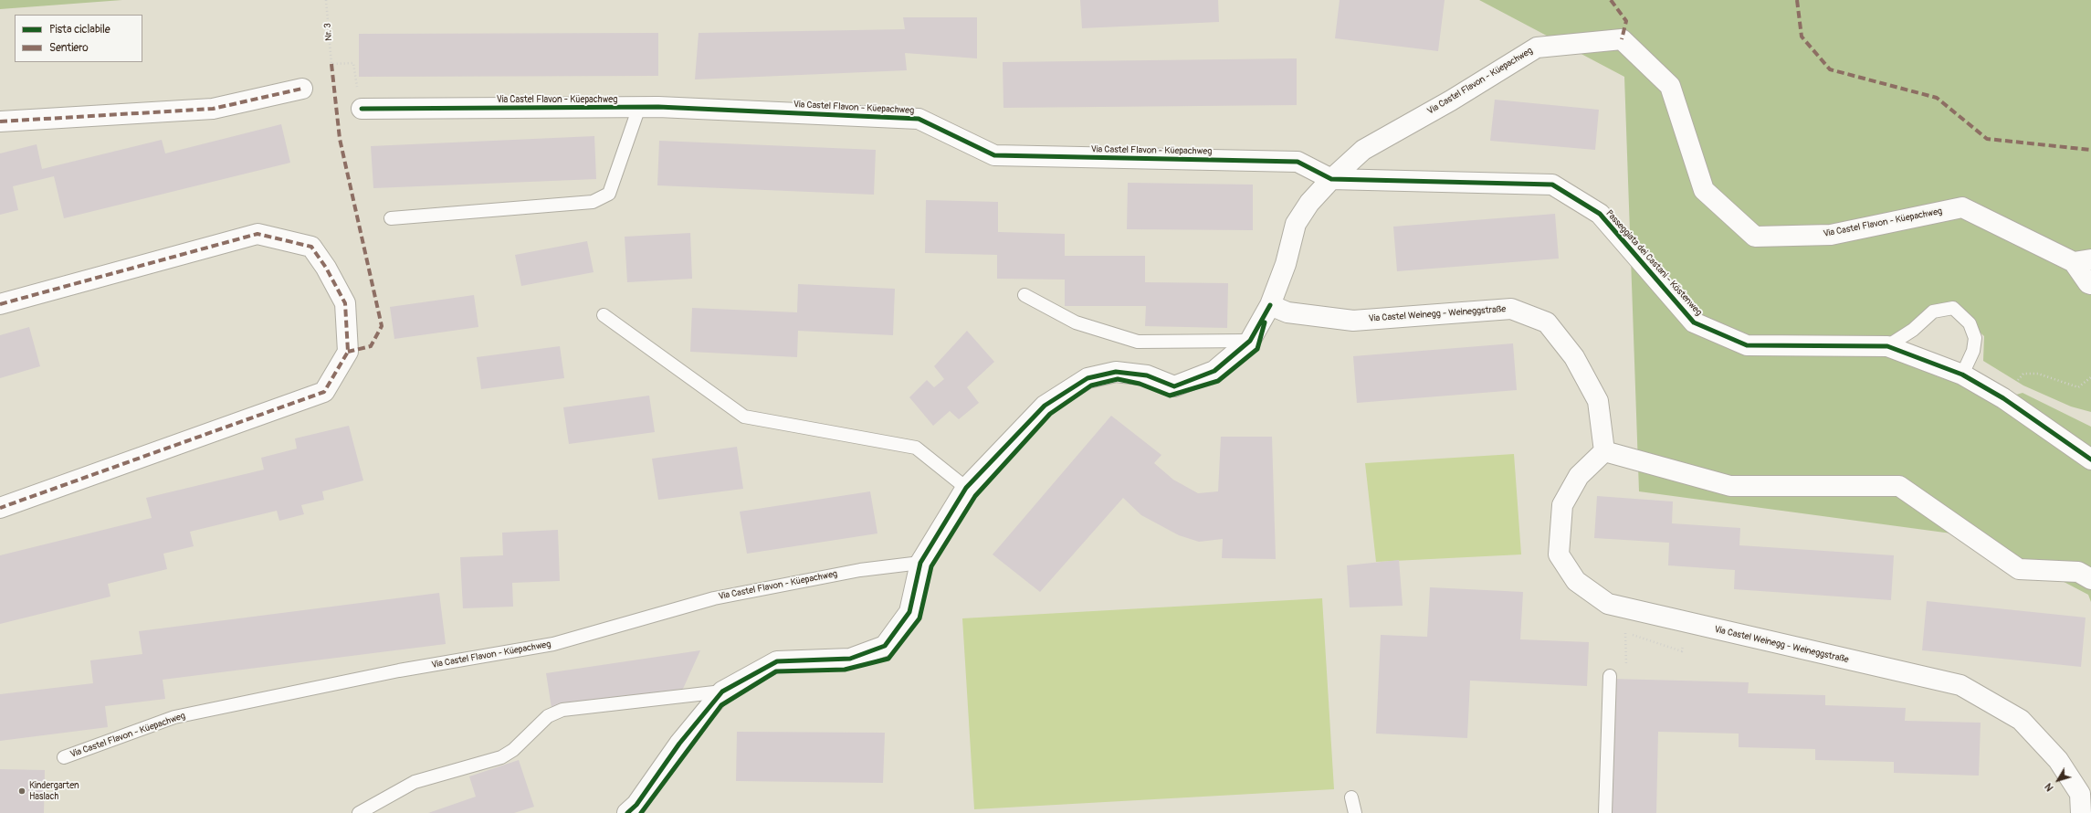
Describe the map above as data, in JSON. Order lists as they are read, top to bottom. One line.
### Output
{"streets":{"street":["Via Castel Flavon - Küepachweg","Passeggiata dei Castani - Köstenweg","Via Castel Weinegg - Weineggstraße"],"path":["Nr. 3"]},"crossings":[["Nr. 3","Via Castel Flavon - Küepachweg"],["Via Castel Flavon - Küepachweg","Passeggiata dei Castani - Köstenweg"],["Via Castel Flavon - Küepachweg","Via Castel Weinegg - Weineggstraße"]],"places":["Kindergarten Haslach"],"legend":["Pista ciclabile","Sentiero"],"north":"bottom left"}
